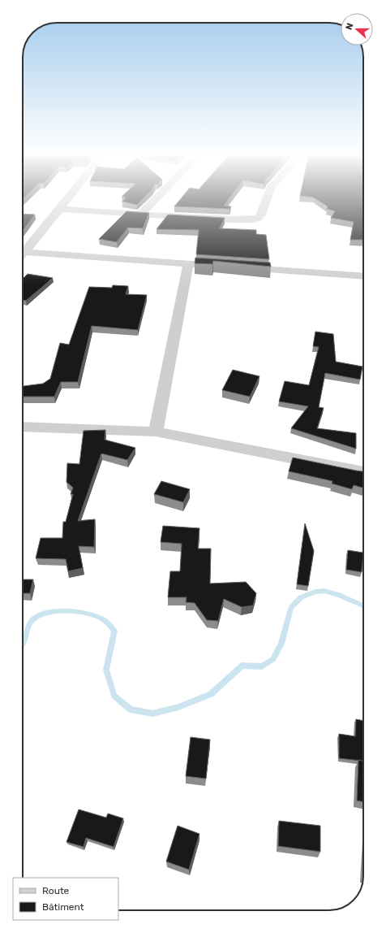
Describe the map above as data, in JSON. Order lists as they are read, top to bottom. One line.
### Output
{"legend":["Route","Bâtiment"],"north":"left"}
